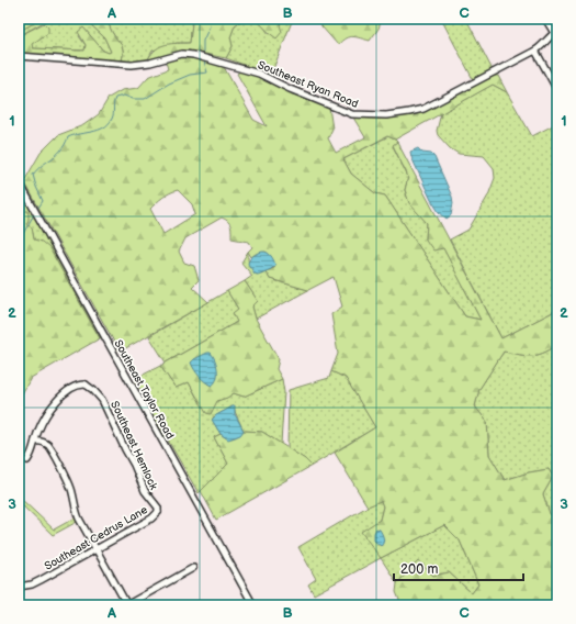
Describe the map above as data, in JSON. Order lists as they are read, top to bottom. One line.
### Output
{"streets":{"street":["Southeast Ryan Road","Southeast Taylor Road","Southeast Hemlock","Southeast Cedrus Lane"]},"crossings":[["Southeast Hemlock","Southeast Cedrus Lane"]],"scale_bar":"200 m","grid":{"columns":["A","B","C"],"rows":["1","2","3"]}}
